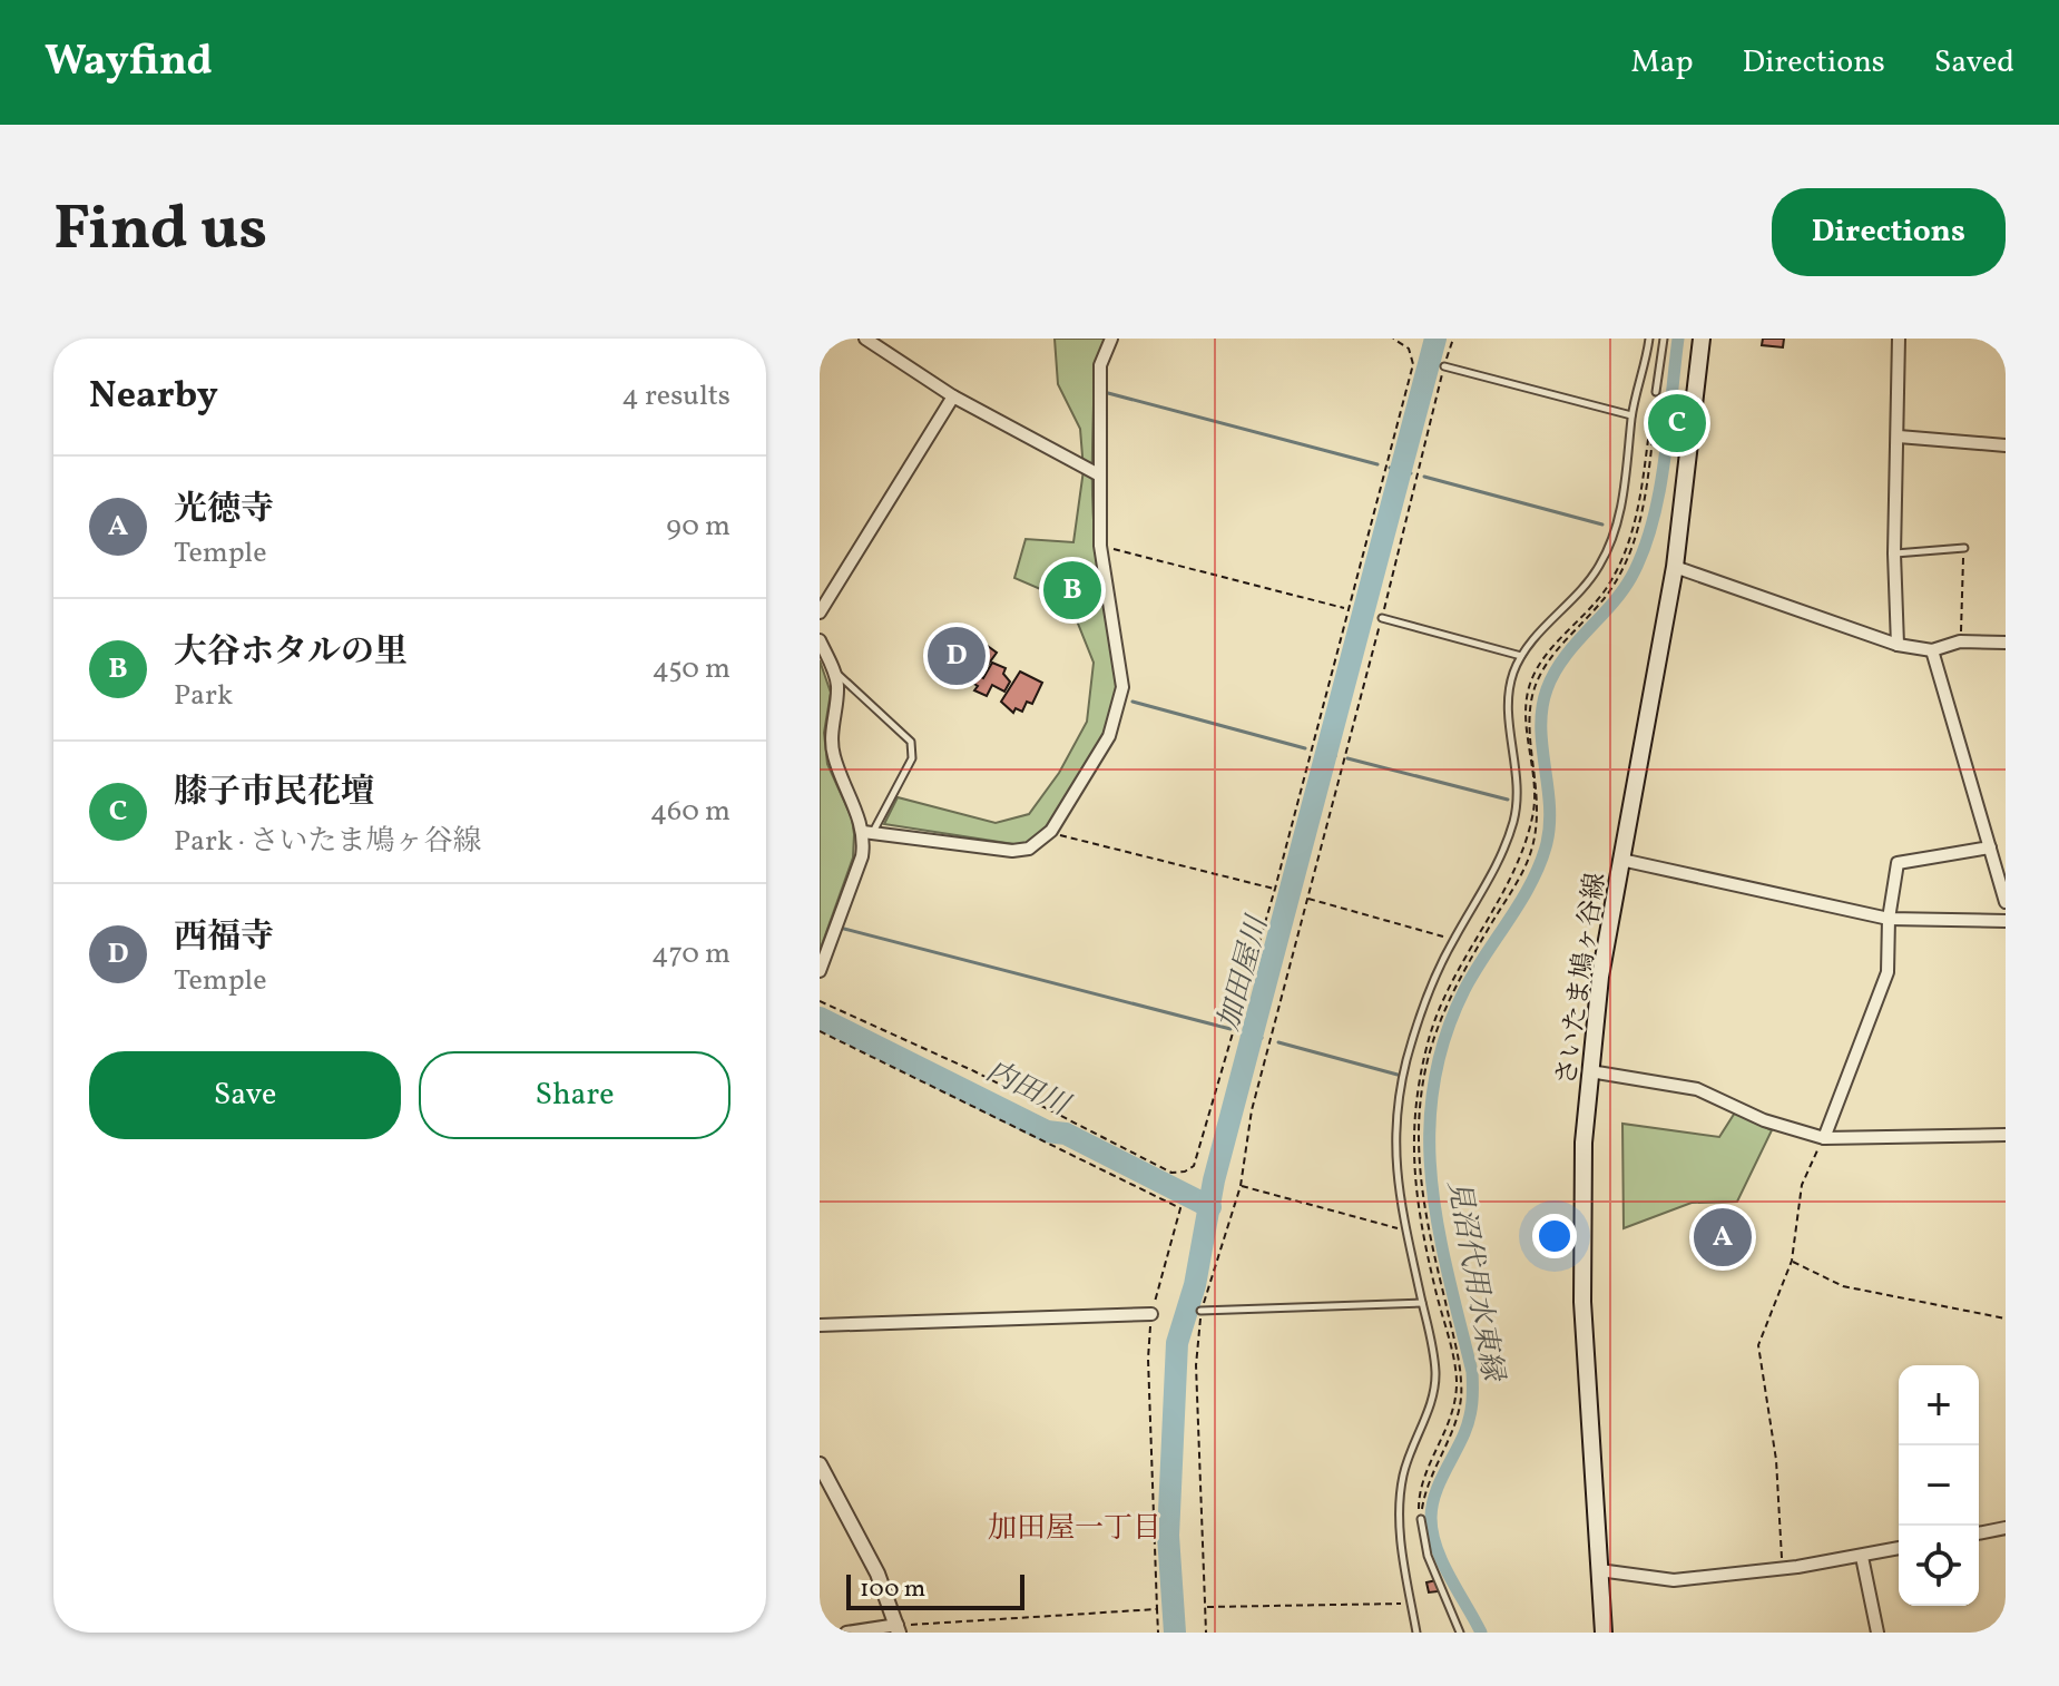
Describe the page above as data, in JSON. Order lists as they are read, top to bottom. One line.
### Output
{"streets":{"main road":["さいたま鳩ヶ谷線"]},"districts":["加田屋一丁目"],"water":["加田屋川","内田川","見沼代用水東縁"],"scale_bar":"100 m","page":{"header":"Wayfind","nav":["Map","Directions","Saved"],"title":"Find us","buttons":["Directions",["Save","Share"]],"heading":["Nearby","4 results"],"pins":["C","B","D","A"],"list":[{"mark":"A","name":"光徳寺","note":"Temple","value":"90 m"},{"mark":"B","name":"大谷ホタルの里","note":"Park","value":"450 m"},{"mark":"C","name":"膝子市民花壇","note":"Park · さいたま鳩ヶ谷線","value":"460 m"},{"mark":"D","name":"西福寺","note":"Temple","value":"470 m"}],"map_buttons":["+","−"],"scale":"100 m"}}
